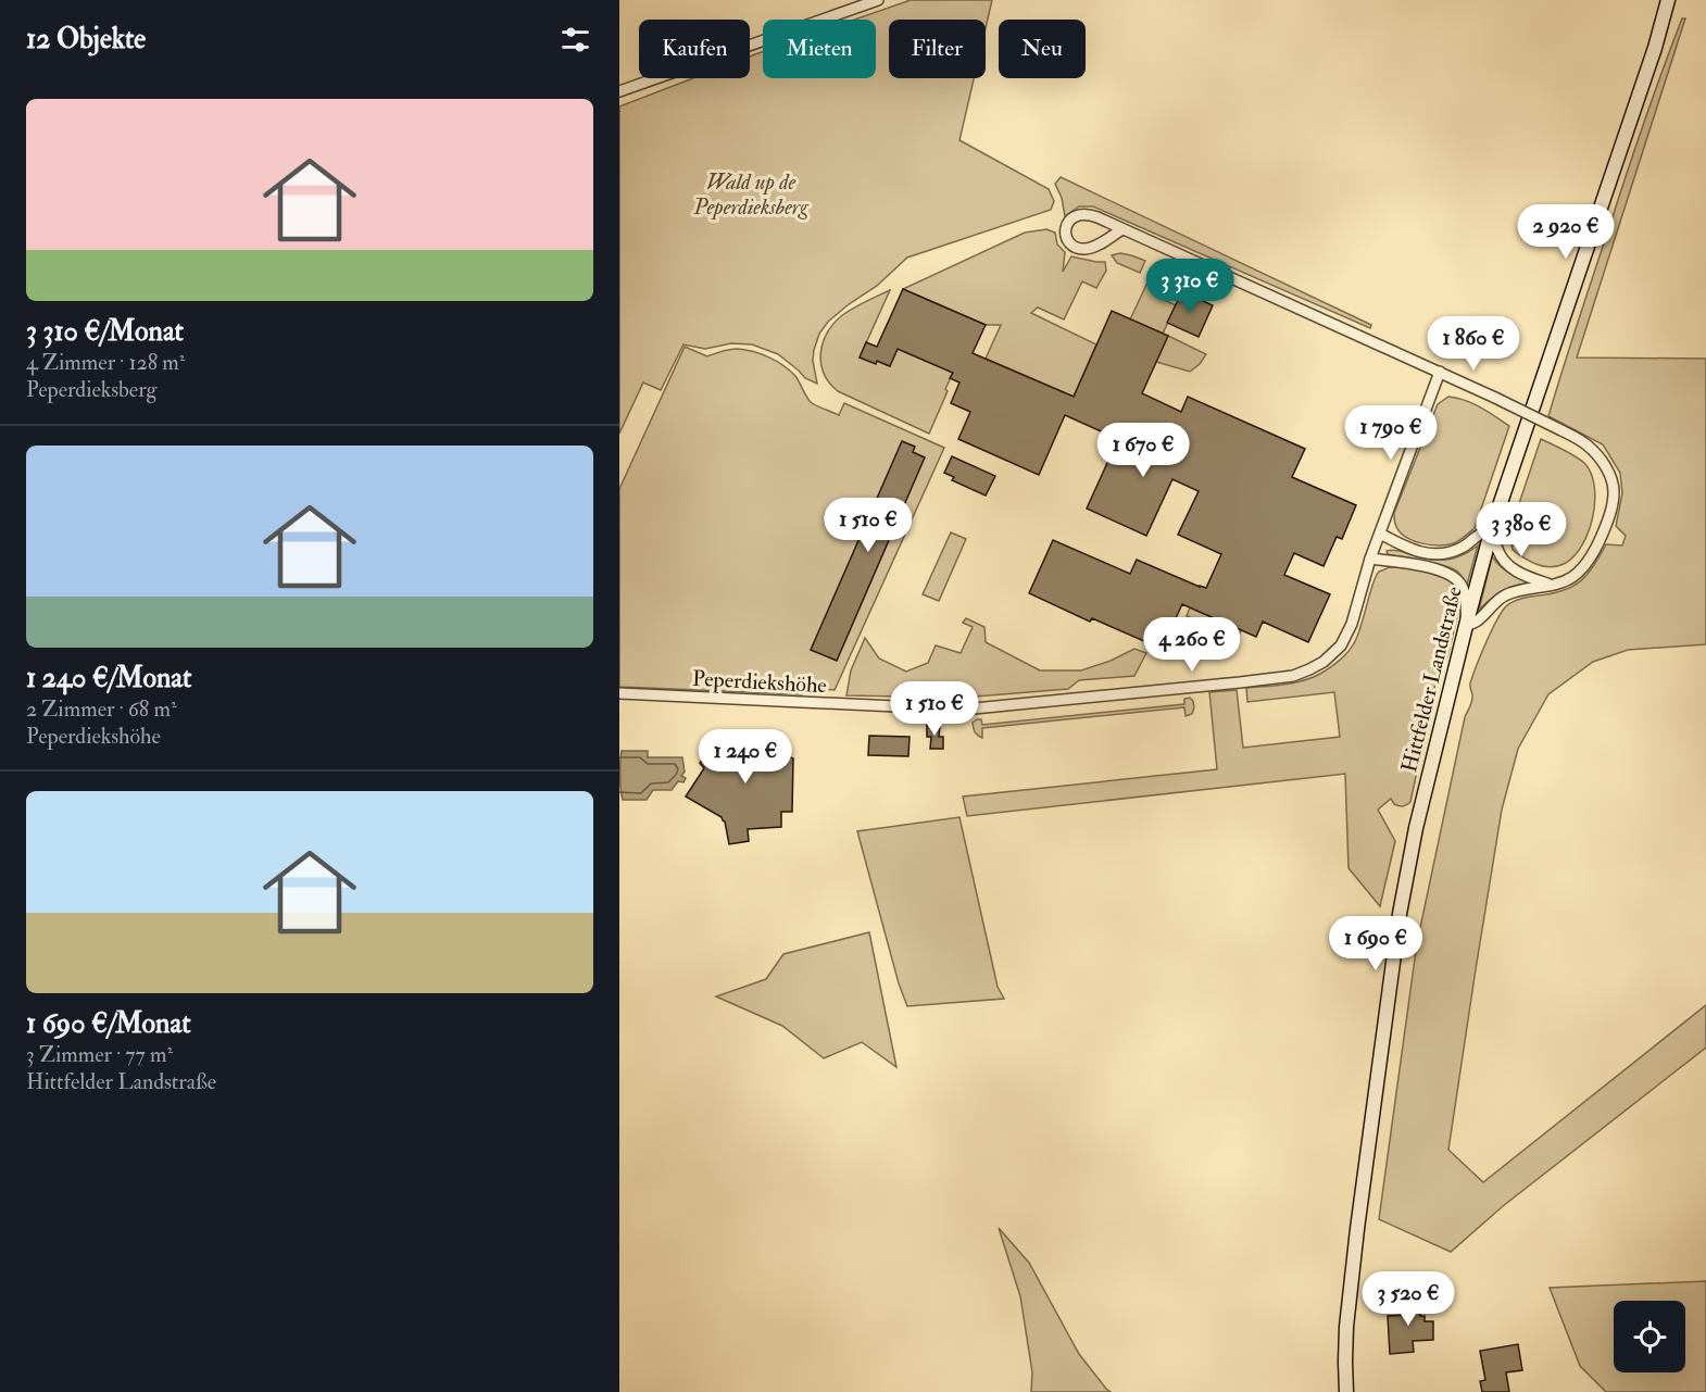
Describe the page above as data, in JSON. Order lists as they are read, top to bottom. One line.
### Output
{"streets":{"main road":["Hittfelder Landstraße"],"street":["Peperdiekshöhe"]},"parks":["Wald up de Peperdieksberg"],"page":{"heading":"12 Objekte","chip":["Kaufen","Mieten","Filter","Neu"],"list":[{"name":"3 310 €/Monat","note":"4 Zimmer · 128 m² · Peperdieksberg"},{"name":"1 240 €/Monat","note":"2 Zimmer · 68 m² · Peperdiekshöhe"},{"name":"1 690 €/Monat","note":"3 Zimmer · 77 m² · Hittfelder Landstraße"}],"price":["2 920 €","3 310 €","1 860 €","1 790 €","1 670 €","1 510 €","3 380 €","4 260 €","1 510 €","1 240 €","1 690 €","3 520 €"]}}
